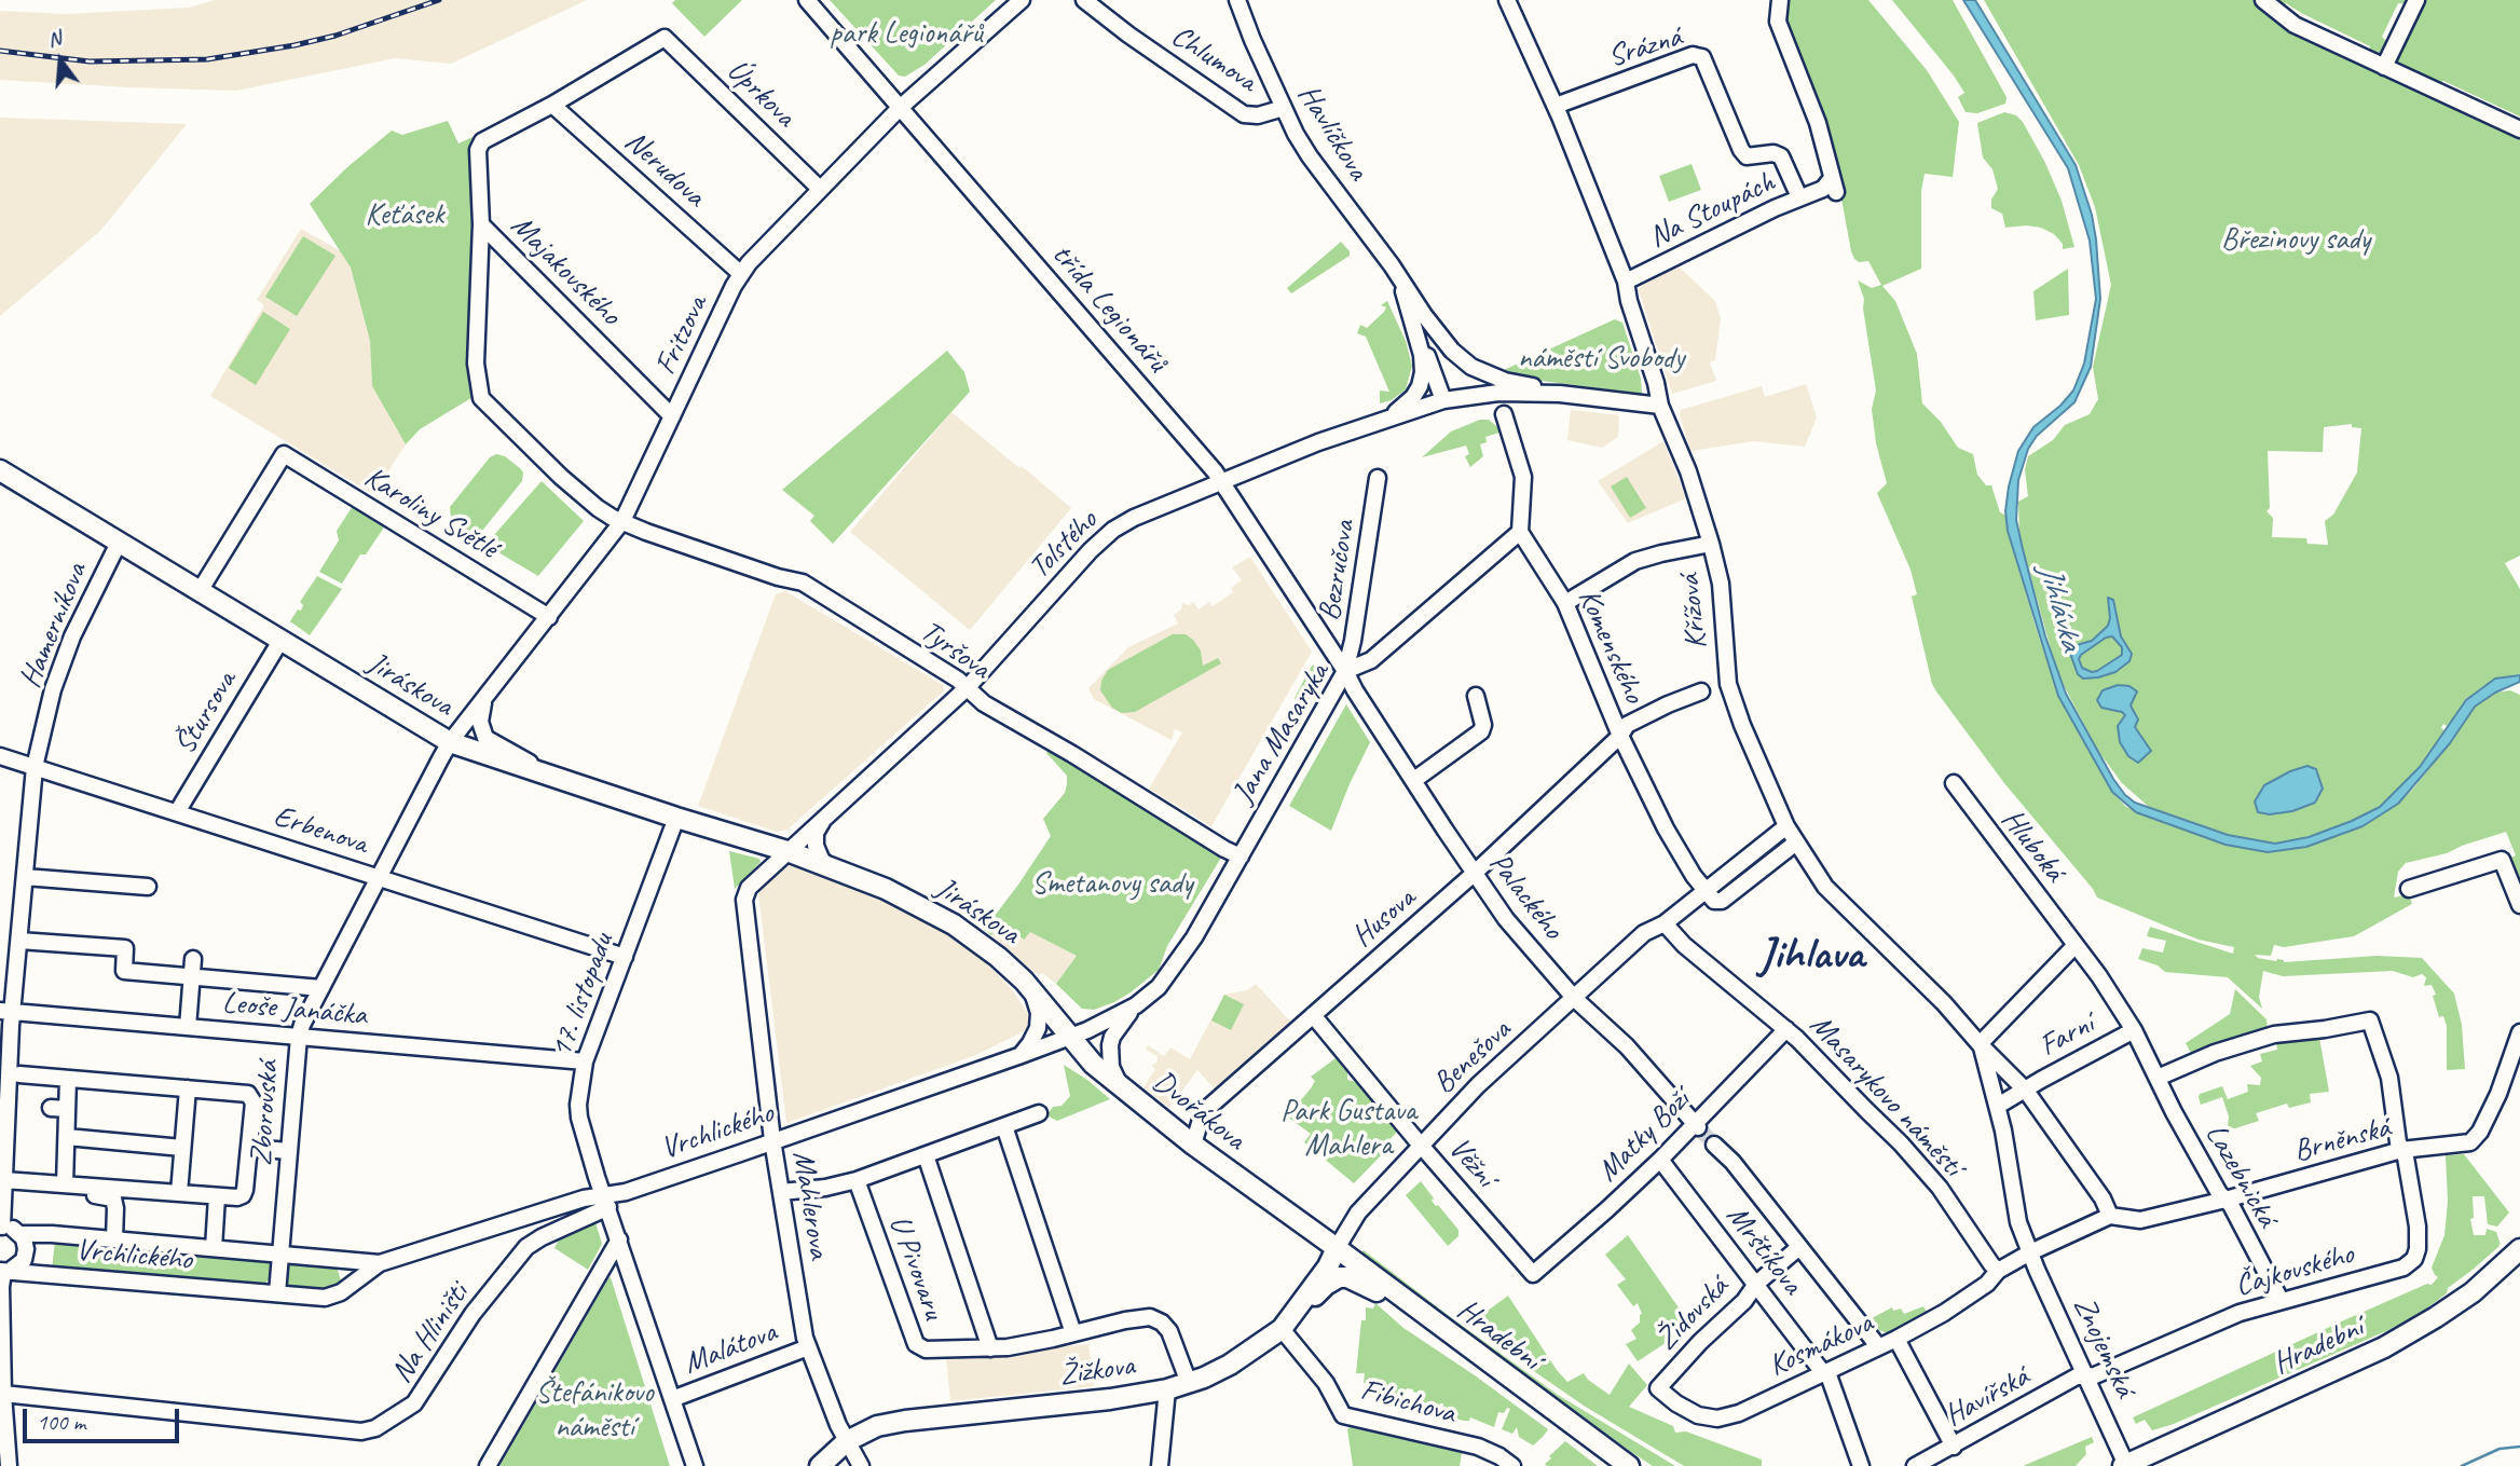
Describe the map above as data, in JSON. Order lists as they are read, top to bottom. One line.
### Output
{"streets":{"main road":["Jiráskova","Dvořákova","Hradební","Žižkova"],"street":["Srázná","Chlumova","Úprkova","Havlíčkova","Nerudova","Na Stoupách","Majakovského","třída Legionářů","Fritzova","Karoliny Světlé","Tolstého","Bezručova","Křížová","Hamerníkova","Komenského","Tyršova","Štursova","Jana Masaryka","Erbenova","Hluboká","Palackého","Husova","17. listopadu","Leoše Janáčka","Farní","Benešova","Masarykovo náměstí","Zborovská","Vrchlického","Matky Boží","Brněnská","Věžní","Lazebnická","Mahlerova","Mrštíkova","U Pivovaru","Čajkovského","Židovská","Na Hliništi","Kosmákova","Znojemská","Malátova","Havířská","Fibichova"]},"crossings":[["Srázná","Na Stoupách"],["Chlumova","Havlíčkova"],["Úprkova","Nerudova"],["Úprkova","Majakovského"],["Úprkova","Fritzova"],["Havlíčkova","Tolstého"],["Nerudova","Majakovského"],["Nerudova","Fritzova"],["Majakovského","Fritzova"],["Majakovského","Tyršova"],["třída Legionářů","Fritzova"],["třída Legionářů","Tolstého"],["třída Legionářů","Bezručova"],["třída Legionářů","Jana Masaryka"],["třída Legionářů","Palackého"],["Fritzova","Karoliny Světlé"],["Fritzova","Tyršova"],["Fritzova","Jiráskova"],["Fritzova","Zborovská"],["Karoliny Světlé","Jiráskova"],["Tolstého","Tyršova"],["Tolstého","Jiráskova"],["Tolstého","Mahlerova"],["Bezručova","Jana Masaryka"],["Bezručova","Palackého"],["Křížová","Masarykovo náměstí"],["Hamerníkova","Jiráskova"],["Hamerníkova","Erbenova"],["Hamerníkova","Leoše Janáčka"],["Hamerníkova","Vrchlického"],["Komenského","Jana Masaryka"],["Komenského","Husova"],["Tyršova","Jana Masaryka"],["Jiráskova","Štursova"],["Jiráskova","Jana Masaryka"],["Jiráskova","17. listopadu"],["Jiráskova","Dvořákova"],["Jiráskova","Zborovská"],["Jiráskova","Vrchlického"],["Jiráskova","Mahlerova"],["Štursova","Erbenova"],["Jana Masaryka","Palackého"],["Jana Masaryka","Dvořákova"],["Jana Masaryka","Vrchlického"],["Erbenova","17. listopadu"],["Erbenova","Zborovská"],["Hluboká","Farní"],["Hluboká","Lazebnická"],["Palackého","Husova"],["Palackého","Benešova"],["Palackého","Matky Boží"],["Husova","Dvořákova"],["Husova","Věžní"],["17. listopadu","Leoše Janáčka"],["17. listopadu","Vrchlického"],["17. listopadu","Na Hliništi"],["Leoše Janáčka","Zborovská"],["Farní","Masarykovo náměstí"],["Farní","Lazebnická"],["Benešova","Masarykovo náměstí"],["Benešova","Dvořákova"],["Benešova","Věžní"],["Benešova","Hradební"],["Benešova","Žižkova"],["Masarykovo náměstí","Matky Boží"],["Masarykovo náměstí","Brněnská"],["Masarykovo náměstí","Kosmákova"],["Masarykovo náměstí","Znojemská"],["Dvořákova","Vrchlického"],["Dvořákova","Hradební"],["Dvořákova","Žižkova"],["Zborovská","Vrchlického"],["Vrchlického","Mahlerova"],["Vrchlického","Na Hliništi"],["Matky Boží","Věžní"],["Matky Boží","Mrštíkova"],["Brněnská","Lazebnická"],["Brněnská","Čajkovského"],["Lazebnická","Čajkovského"],["Mahlerova","Malátova"],["Mahlerova","Žižkova"],["Mrštíkova","Židovská"],["Mrštíkova","Kosmákova"],["U Pivovaru","Žižkova"],["Čajkovského","Znojemská"],["Čajkovského","Havířská"],["Židovská","Kosmákova"],["Hradební","Znojemská"],["Hradební","Žižkova"],["Znojemská","Havířská"],["Žižkova","Fibichova"]],"districts":["Jihlava"],"water":["Jihlávka"],"parks":["park Legionářů","Keťásek","Březinovy sady","náměstí Svobody","Smetanovy sady","Park Gustava Mahlera","Štefánikovo náměstí"],"scale_bar":"100 m","north":"top"}
